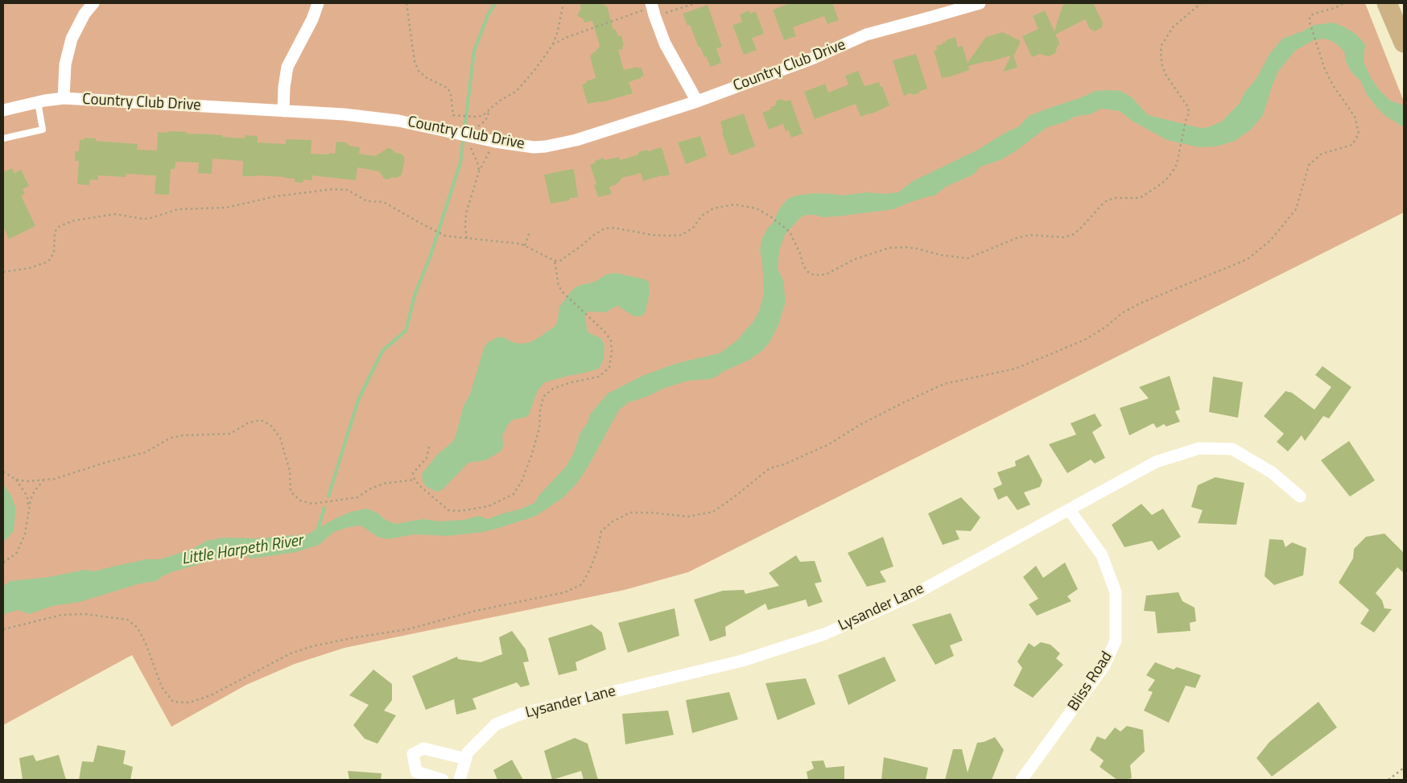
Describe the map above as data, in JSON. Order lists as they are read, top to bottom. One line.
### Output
{"streets":{"street":["Country Club Drive","Lysander Lane","Bliss Road"]},"crossings":[["Lysander Lane","Bliss Road"]],"water":["Little Harpeth River"]}
